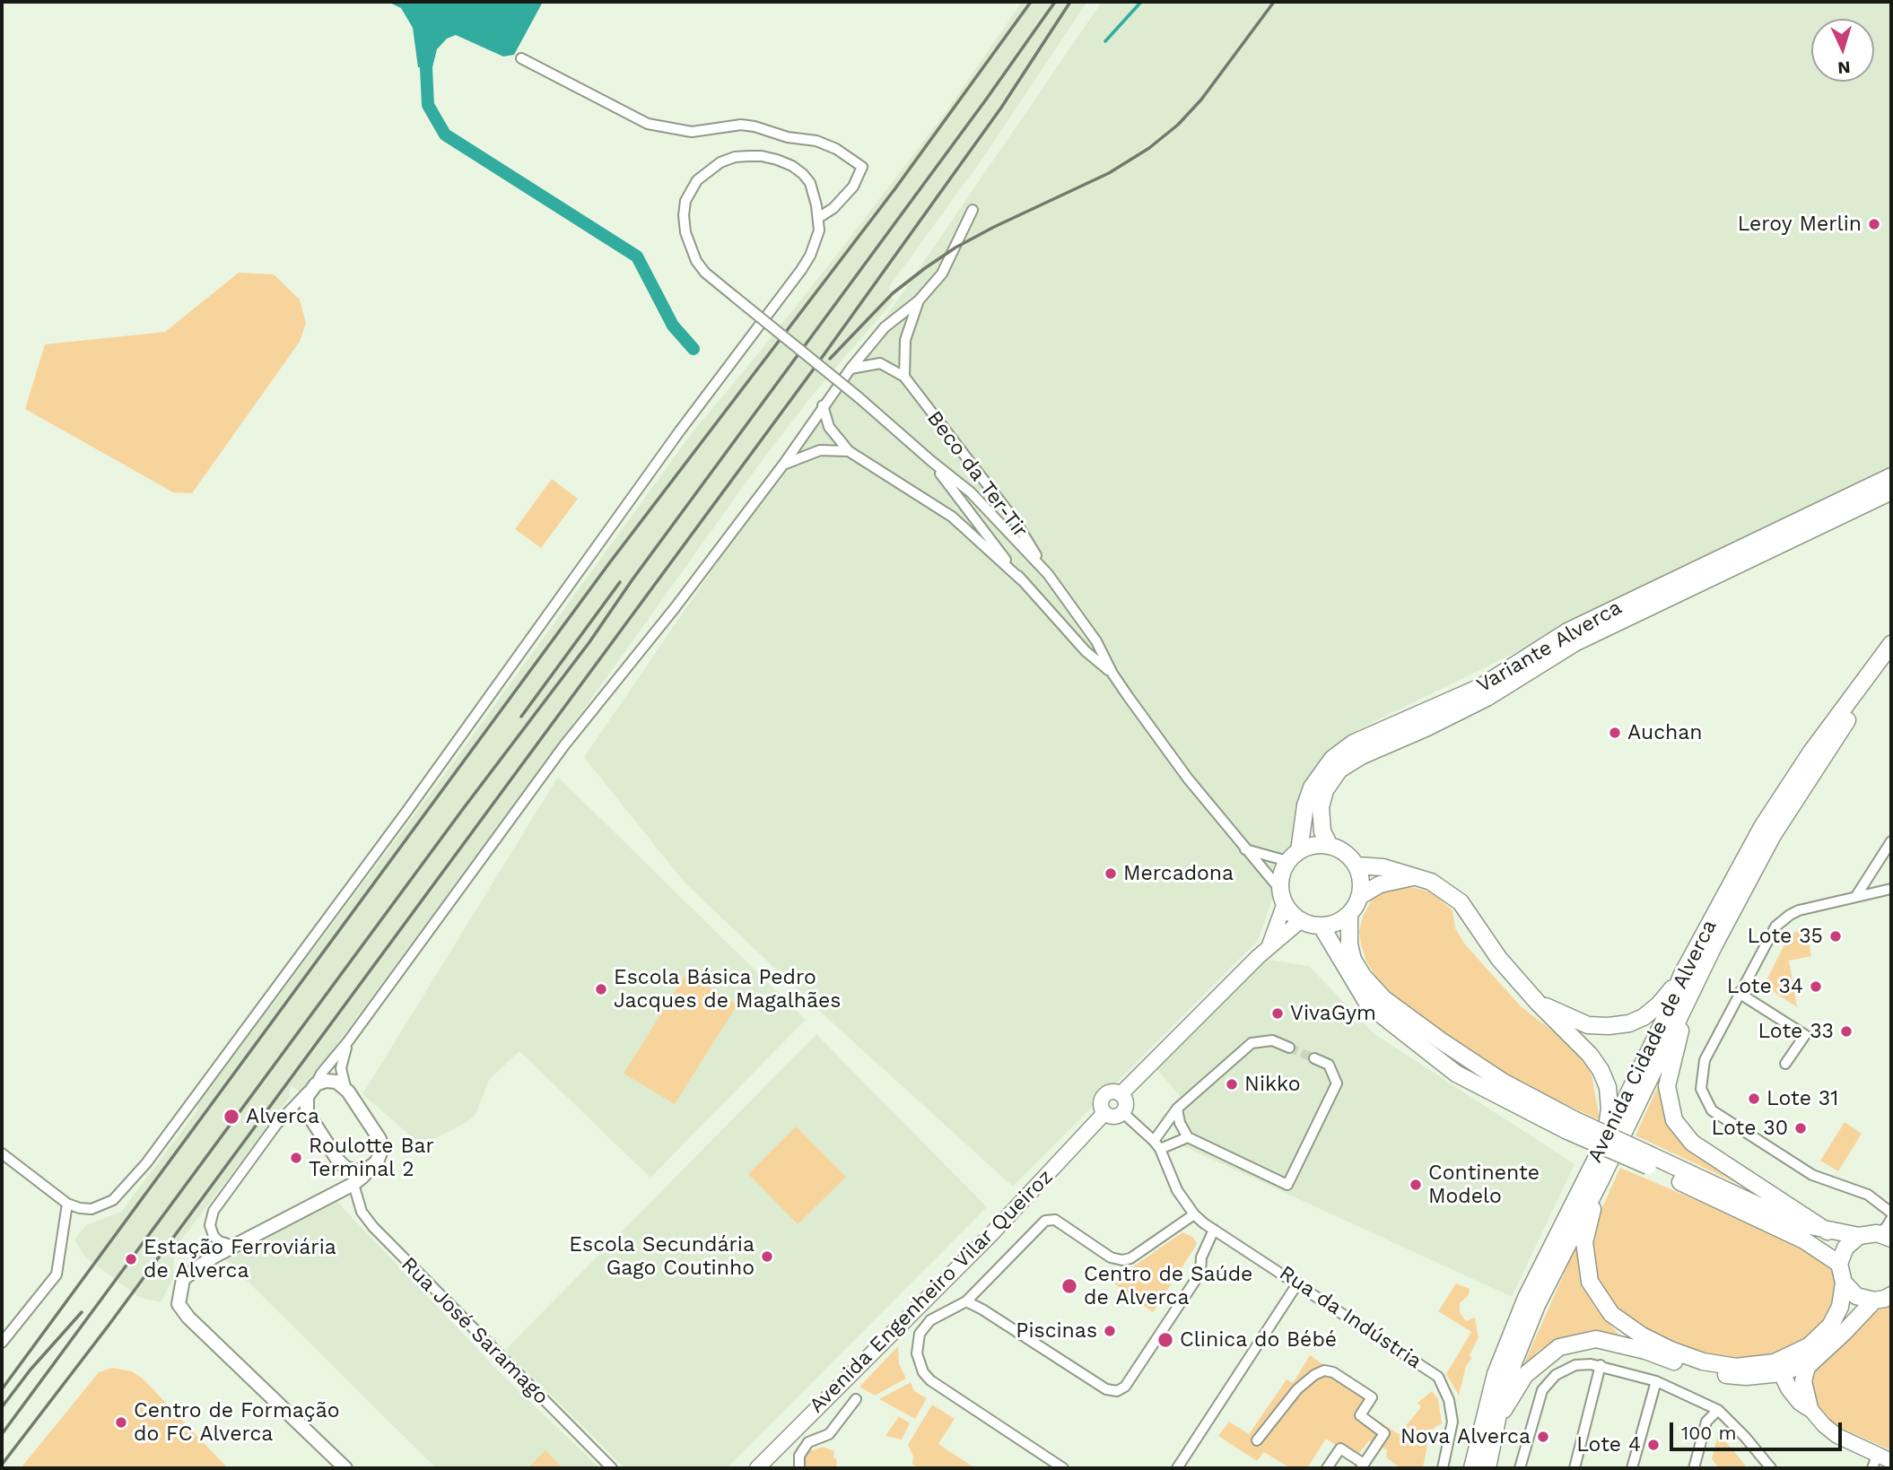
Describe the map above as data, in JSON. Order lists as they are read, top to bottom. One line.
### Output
{"streets":{"main road":["Variante Alverca","Avenida Cidade de Alverca","Avenida Engenheiro Vilar Queiroz"],"street":["Beco da Ter-Tir","Rua da Indústria","Rua José Saramago"]},"crossings":[["Variante Alverca","Avenida Engenheiro Vilar Queiroz"],["Avenida Engenheiro Vilar Queiroz","Rua da Indústria"]],"places":["Leroy Merlin","Auchan","Mercadona","Lote 35","Lote 34","Escola Básica Pedro Jacques de Magalhães","VivaGym","Lote 33","Nikko","Lote 31","Alverca","Lote 30","Roulotte Bar Terminal 2","Continente Modelo","Escola Secundária Gago Coutinho","Estação Ferroviária de Alverca","Centro de Saúde de Alverca","Piscinas","Clinica do Bébé","Centro de Formação do FC Alverca","Nova Alverca","Lote 4"],"scale_bar":"100 m","north":"bottom"}
